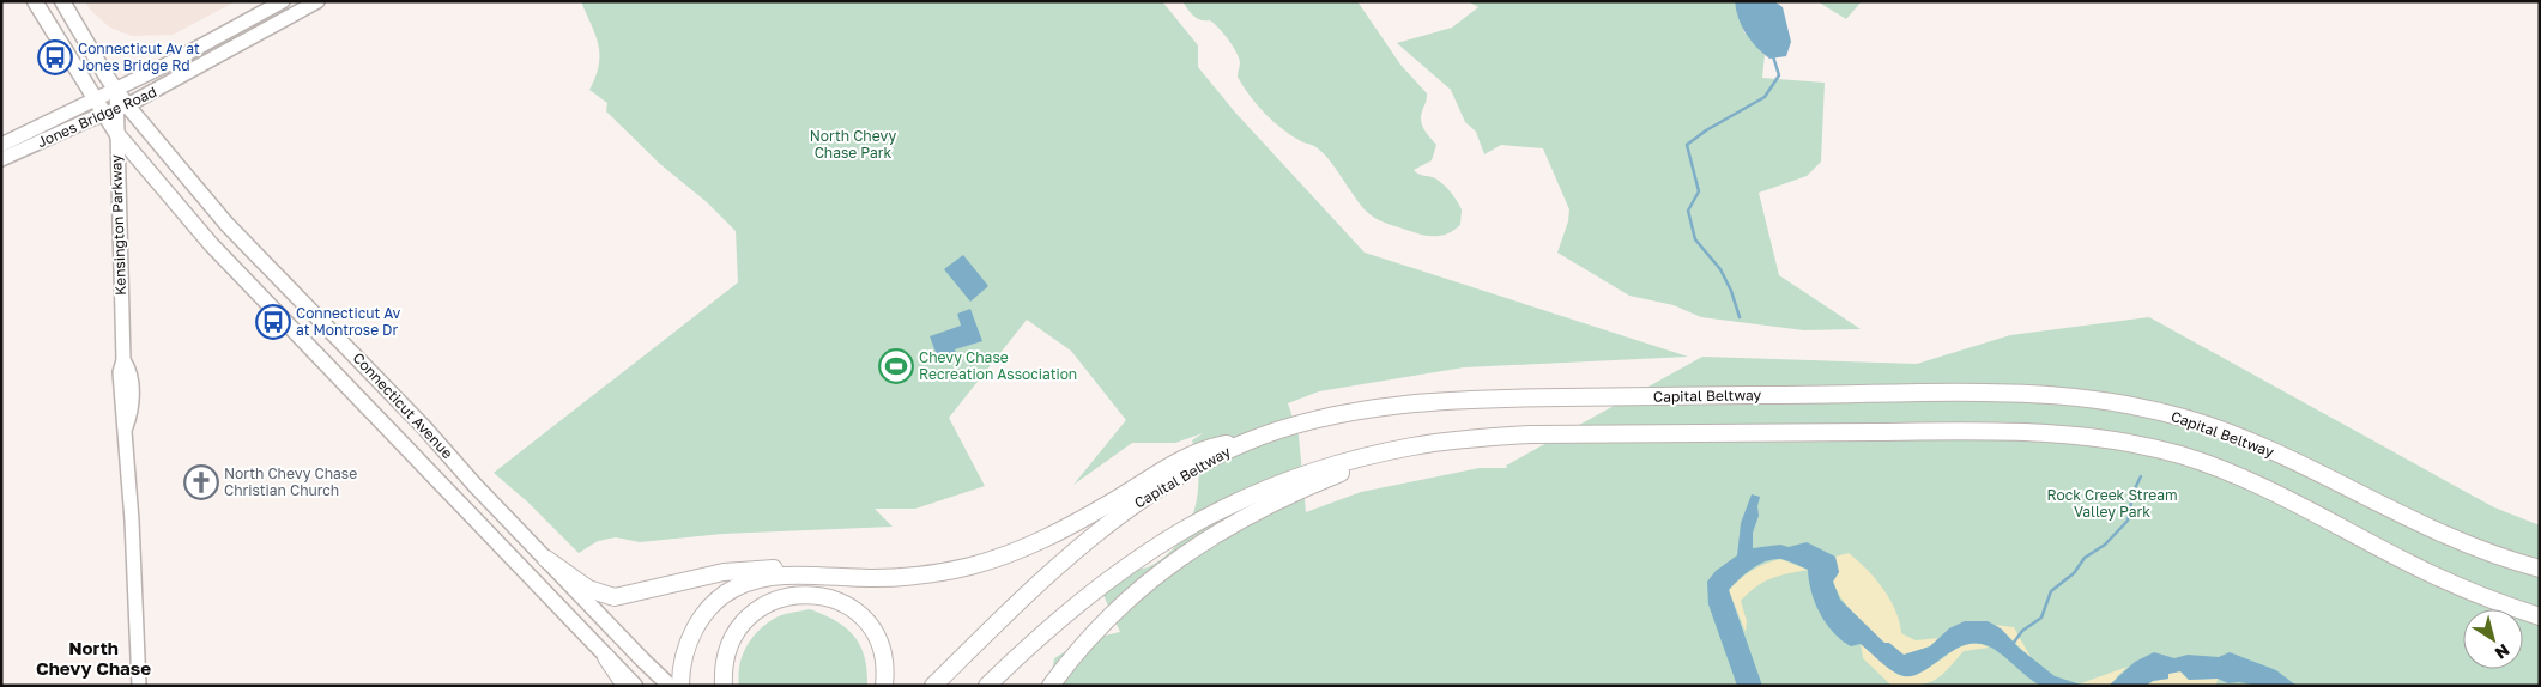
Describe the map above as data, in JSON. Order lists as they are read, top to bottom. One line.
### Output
{"streets":{"highway":["Capital Beltway"],"main road":["Jones Bridge Road","Kensington Parkway","Connecticut Avenue"]},"crossings":[["Jones Bridge Road","Connecticut Avenue"],["Kensington Parkway","Connecticut Avenue"]],"districts":["North Chevy Chase"],"parks":["North Chevy Chase Park","Rock Creek Stream Valley Park"],"places":{"bus stop":["Connecticut Av at Jones Bridge Rd","Connecticut Av at Montrose Dr"],"sports":["Chevy Chase Recreation Association"],"church":["North Chevy Chase Christian Church"]},"north":"bottom right"}
